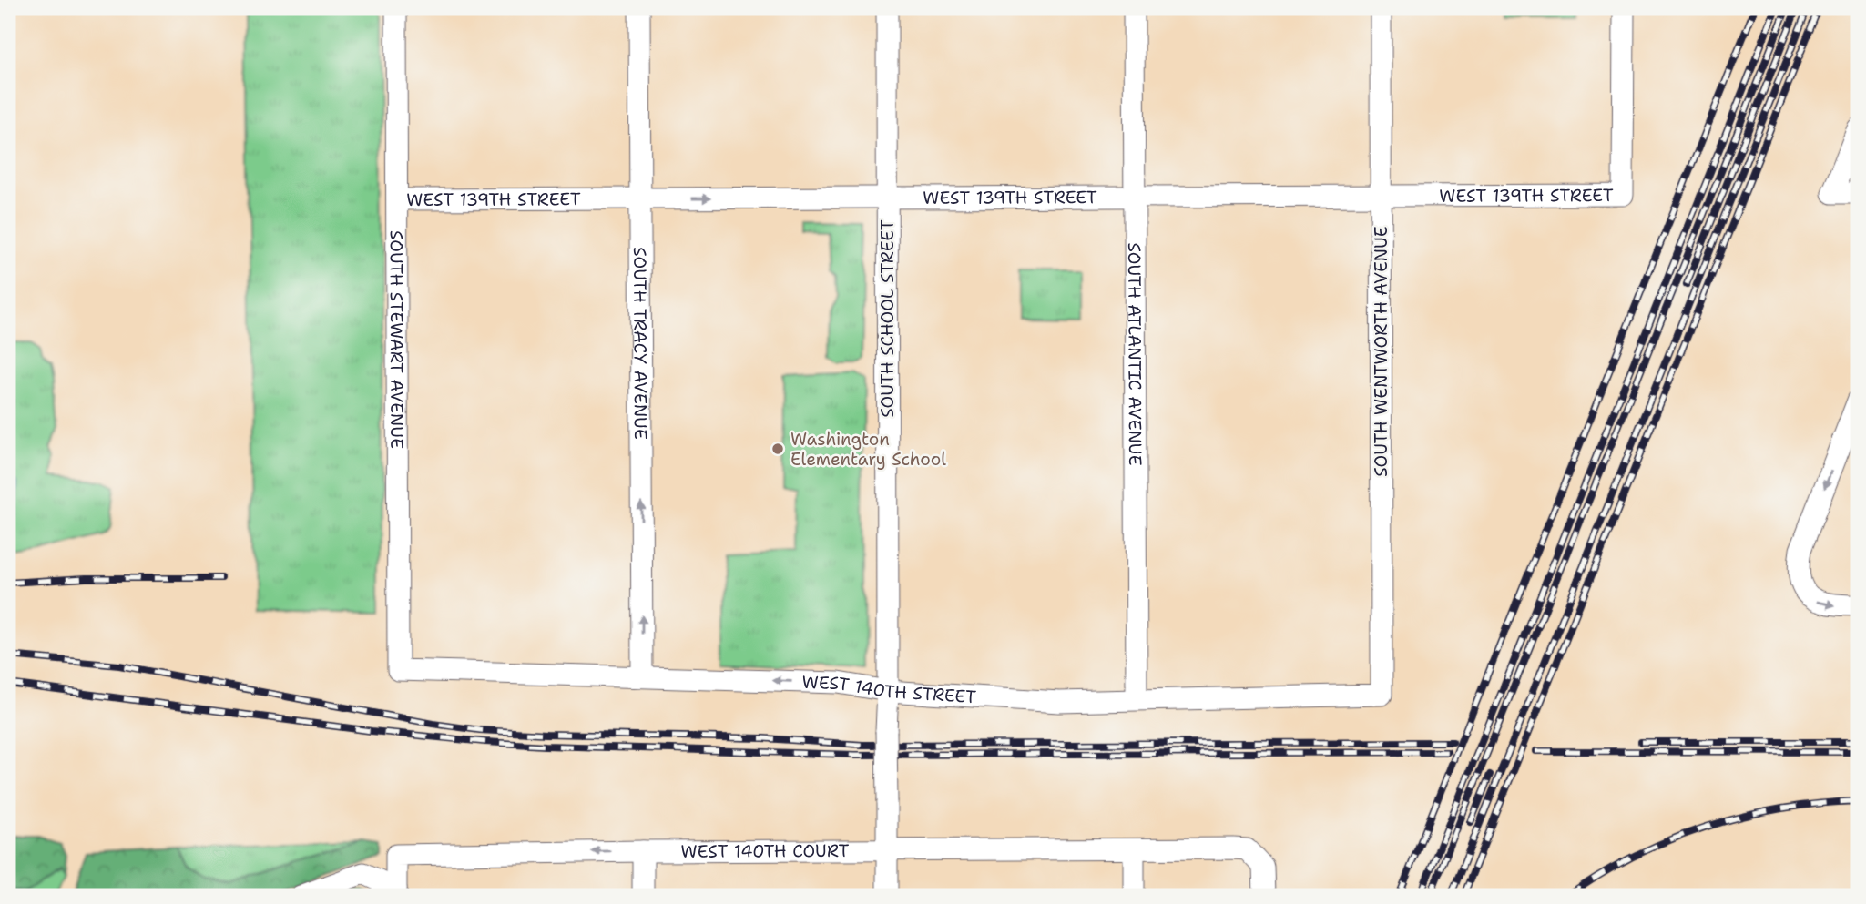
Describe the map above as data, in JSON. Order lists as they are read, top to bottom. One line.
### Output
{"streets":{"street":["WEST 139TH STREET","SOUTH SCHOOL STREET","SOUTH STEWART AVENUE","SOUTH TRACY AVENUE","SOUTH WENTWORTH AVENUE","SOUTH ATLANTIC AVENUE","WEST 140TH STREET","WEST 140TH COURT"]},"crossings":[["WEST 139TH STREET","SOUTH SCHOOL STREET"],["WEST 139TH STREET","SOUTH STEWART AVENUE"],["WEST 139TH STREET","SOUTH TRACY AVENUE"],["WEST 139TH STREET","SOUTH WENTWORTH AVENUE"],["WEST 139TH STREET","SOUTH ATLANTIC AVENUE"],["SOUTH SCHOOL STREET","WEST 140TH STREET"],["SOUTH SCHOOL STREET","WEST 140TH COURT"],["SOUTH STEWART AVENUE","WEST 140TH STREET"],["SOUTH TRACY AVENUE","WEST 140TH STREET"],["SOUTH WENTWORTH AVENUE","WEST 140TH STREET"],["SOUTH ATLANTIC AVENUE","WEST 140TH STREET"]],"one_way":["SOUTH TRACY AVENUE"],"places":["Washington Elementary School"]}
